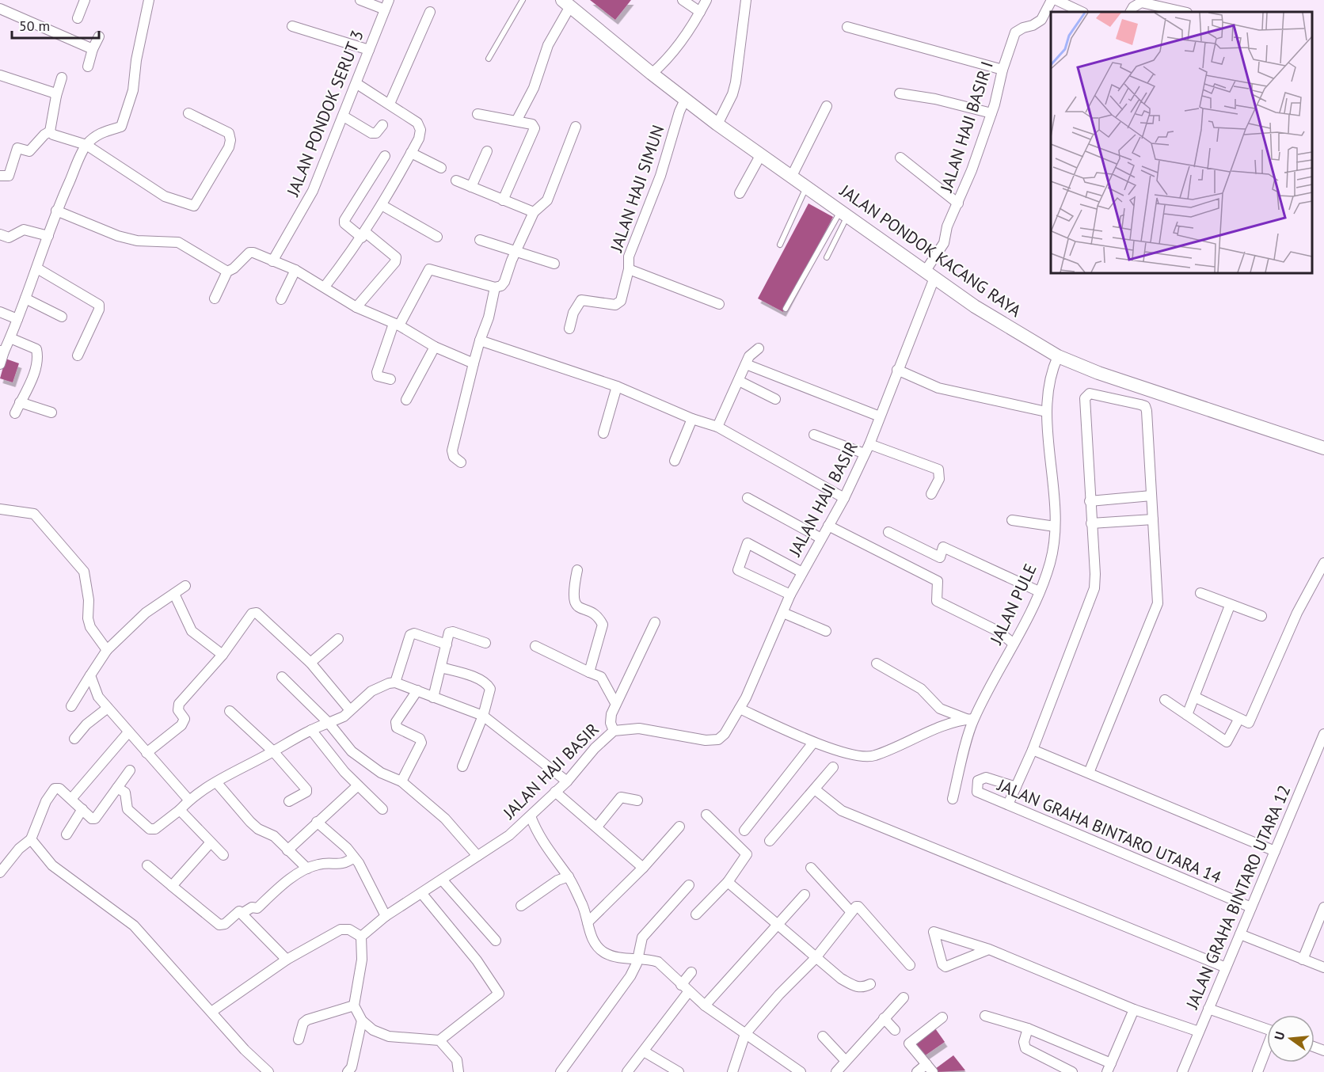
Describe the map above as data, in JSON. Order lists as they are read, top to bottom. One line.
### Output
{"streets":{"main road":["JALAN PONDOK KACANG RAYA"],"street":["JALAN PONDOK SERUT 3","JALAN HAJI BASIR I","JALAN HAJI SIMUN","JALAN HAJI BASIR","JALAN PULE","JALAN GRAHA BINTARO UTARA 14","JALAN GRAHA BINTARO UTARA 12"]},"crossings":[["JALAN HAJI BASIR I","JALAN PONDOK KACANG RAYA"],["JALAN HAJI BASIR I","JALAN HAJI BASIR"],["JALAN HAJI SIMUN","JALAN PONDOK KACANG RAYA"],["JALAN PONDOK KACANG RAYA","JALAN HAJI BASIR"],["JALAN PONDOK KACANG RAYA","JALAN PULE"],["JALAN GRAHA BINTARO UTARA 14","JALAN GRAHA BINTARO UTARA 12"]],"scale_bar":"50 m","north":"left"}
